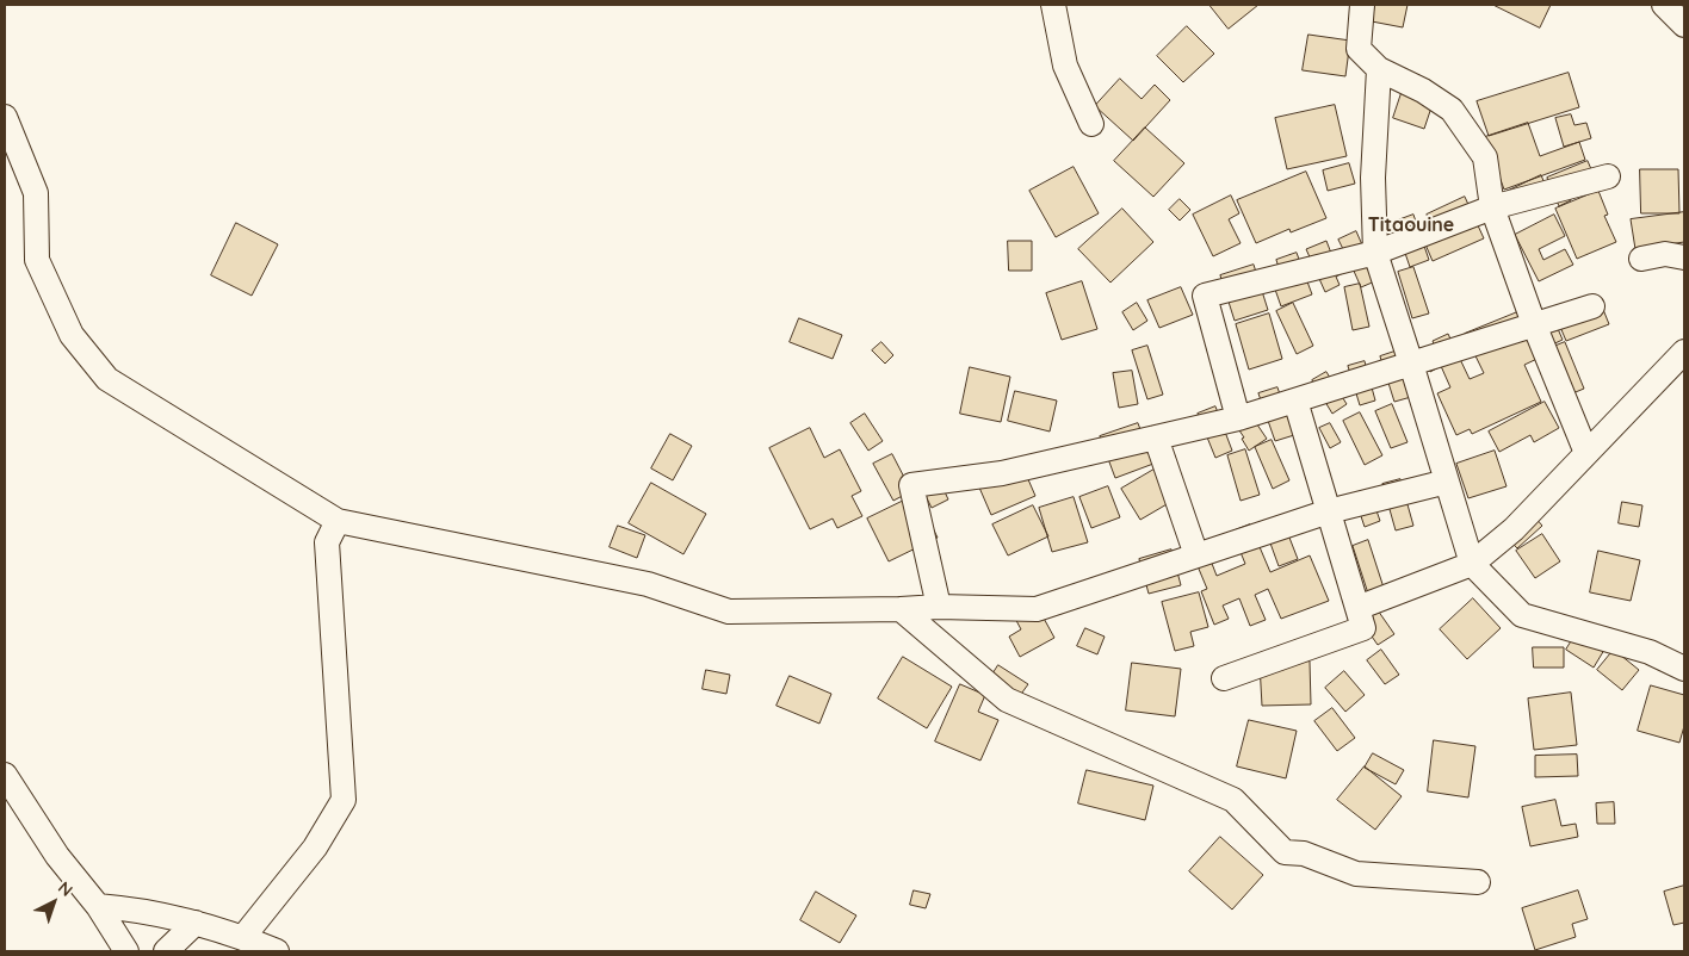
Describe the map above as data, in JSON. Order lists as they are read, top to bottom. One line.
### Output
{"districts":["Titaouine"],"north":"top right"}
